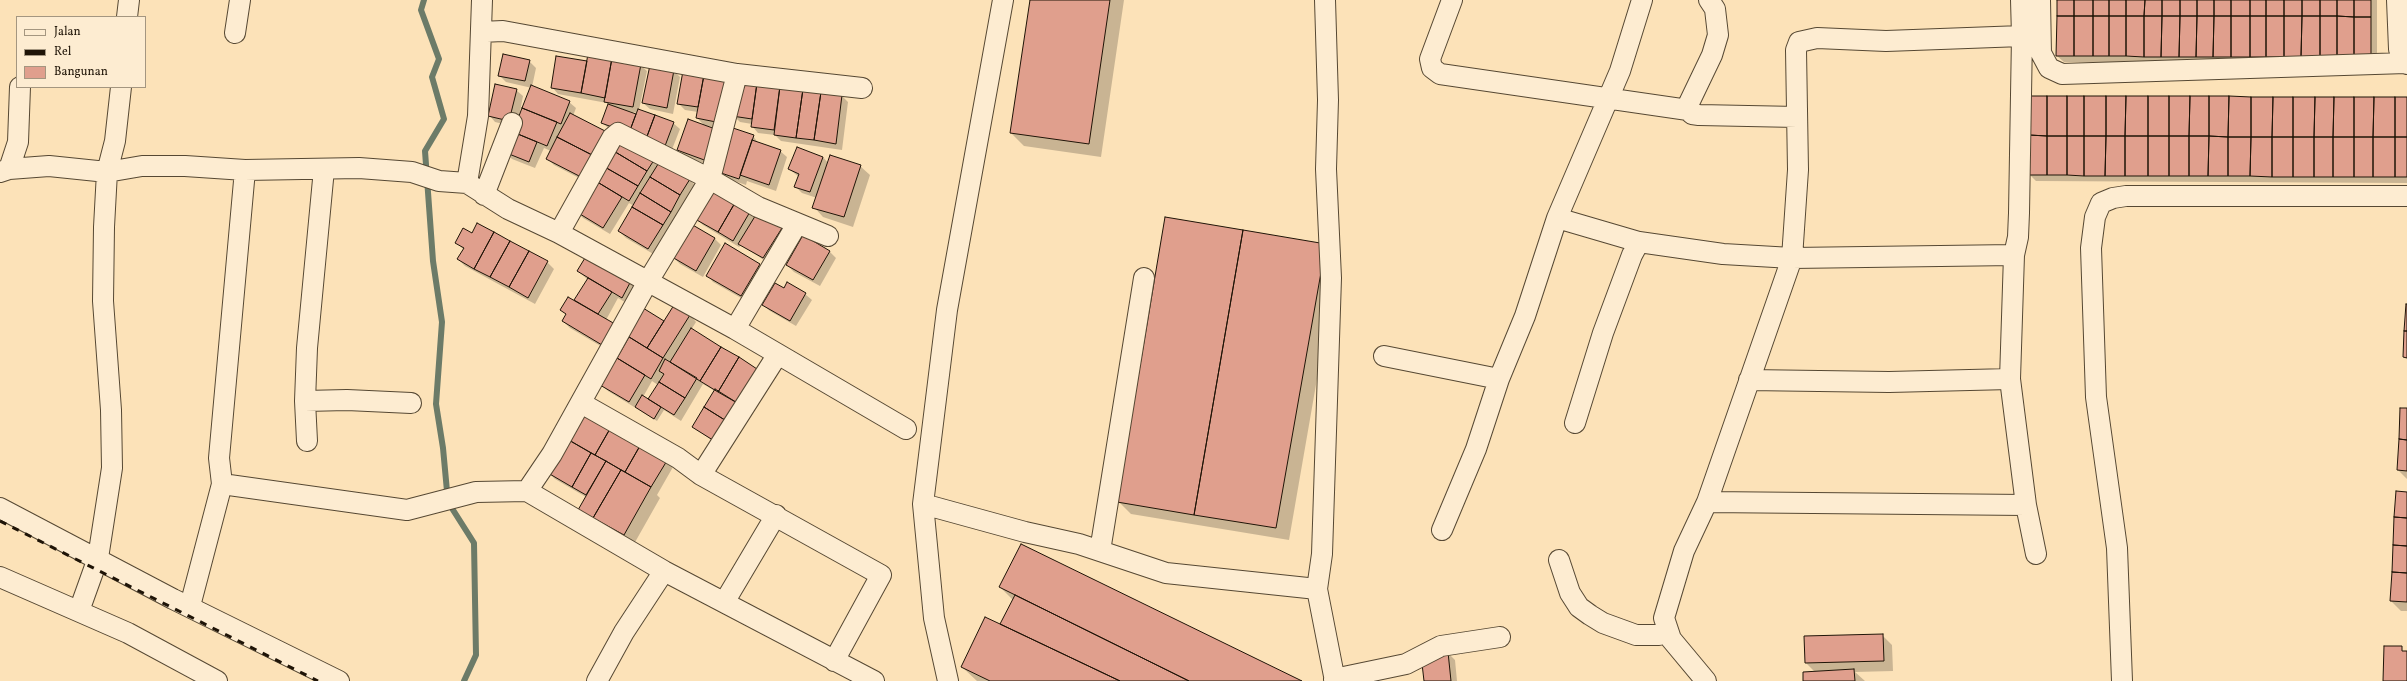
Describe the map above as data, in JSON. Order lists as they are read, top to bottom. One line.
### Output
{"legend":["Jalan","Rel","Bangunan"]}
